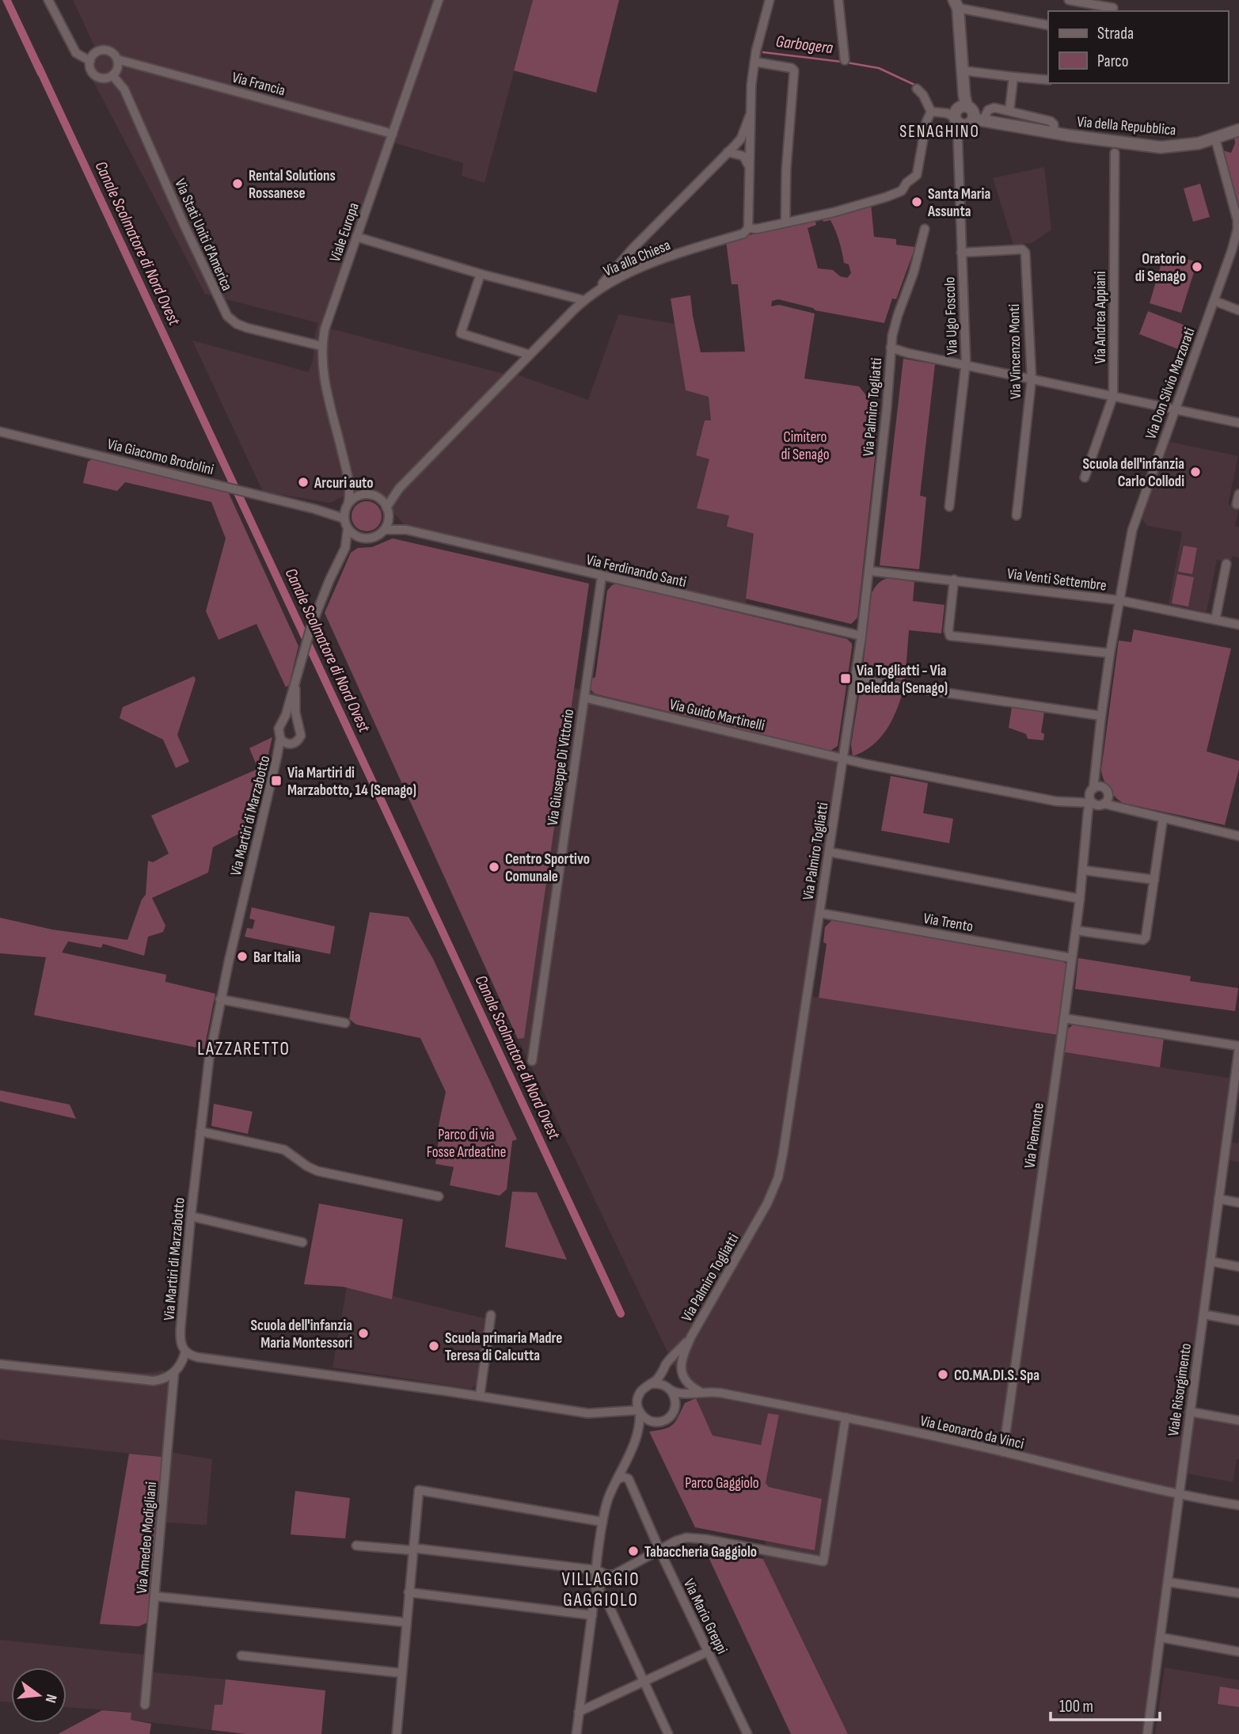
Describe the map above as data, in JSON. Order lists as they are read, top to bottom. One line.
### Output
{"streets":{"street":["Via Francia","Via della Repubblica","Viale Europa","Via Stati Uniti d'America","Via alla Chiesa","Via Ugo Foscolo","Via Andrea Appiani","Via Vincenzo Monti","Via Don Silvio Marzorati","Via Palmiro Togliatti","Via Giacomo Brodolini","Via Ferdinando Santi","Via Venti Settembre","Via Guido Martinelli","Via Giuseppe Di Vittorio","Via Martiri di Marzabotto","Via Trento","Via Piemonte","Viale Risorgimento","Via Leonardo da Vinci","Via Amedeo Modigliani","Via Mario Greppi"]},"crossings":[["Via Francia","Viale Europa"],["Via Francia","Via Stati Uniti d'America"],["Via della Repubblica","Via Don Silvio Marzorati"],["Viale Europa","Via Stati Uniti d'America"],["Viale Europa","Via alla Chiesa"],["Viale Europa","Via Giacomo Brodolini"],["Viale Europa","Via Ferdinando Santi"],["Via alla Chiesa","Via Giacomo Brodolini"],["Via alla Chiesa","Via Ferdinando Santi"],["Via Ugo Foscolo","Via Vincenzo Monti"],["Via Don Silvio Marzorati","Via Venti Settembre"],["Via Don Silvio Marzorati","Via Piemonte"],["Via Palmiro Togliatti","Via Ferdinando Santi"],["Via Palmiro Togliatti","Via Venti Settembre"],["Via Palmiro Togliatti","Via Guido Martinelli"],["Via Palmiro Togliatti","Via Trento"],["Via Palmiro Togliatti","Via Leonardo da Vinci"],["Via Giacomo Brodolini","Via Ferdinando Santi"],["Via Ferdinando Santi","Via Giuseppe Di Vittorio"],["Via Guido Martinelli","Via Giuseppe Di Vittorio"],["Via Trento","Via Piemonte"],["Via Piemonte","Via Leonardo da Vinci"],["Viale Risorgimento","Via Leonardo da Vinci"]],"districts":["SENAGHINO","LAZZARETTO","VILLAGGIO GAGGIOLO"],"water":["Garbogera","Canale Scolmatore di Nord Ovest"],"parks":["Cimitero di Senago","Parco di via Fosse Ardeatine","Parco Gaggiolo"],"places":{"other":["Rental Solutions Rossanese","Santa Maria Assunta","Oratorio di Senago","Scuola dell'infanzia Carlo Collodi","Arcuri auto","Centro Sportivo Comunale","Bar Italia","Scuola dell'infanzia Maria Montessori","Scuola primaria Madre Teresa di Calcutta","CO.MA.DI.S. Spa","Tabaccheria Gaggiolo"],"transit":["Via Togliatti - Via Deledda (Senago)","Via Martiri di Marzabotto, 14 (Senago)"]},"legend":["Strada","Parco"],"scale_bar":"100 m","north":"right"}
